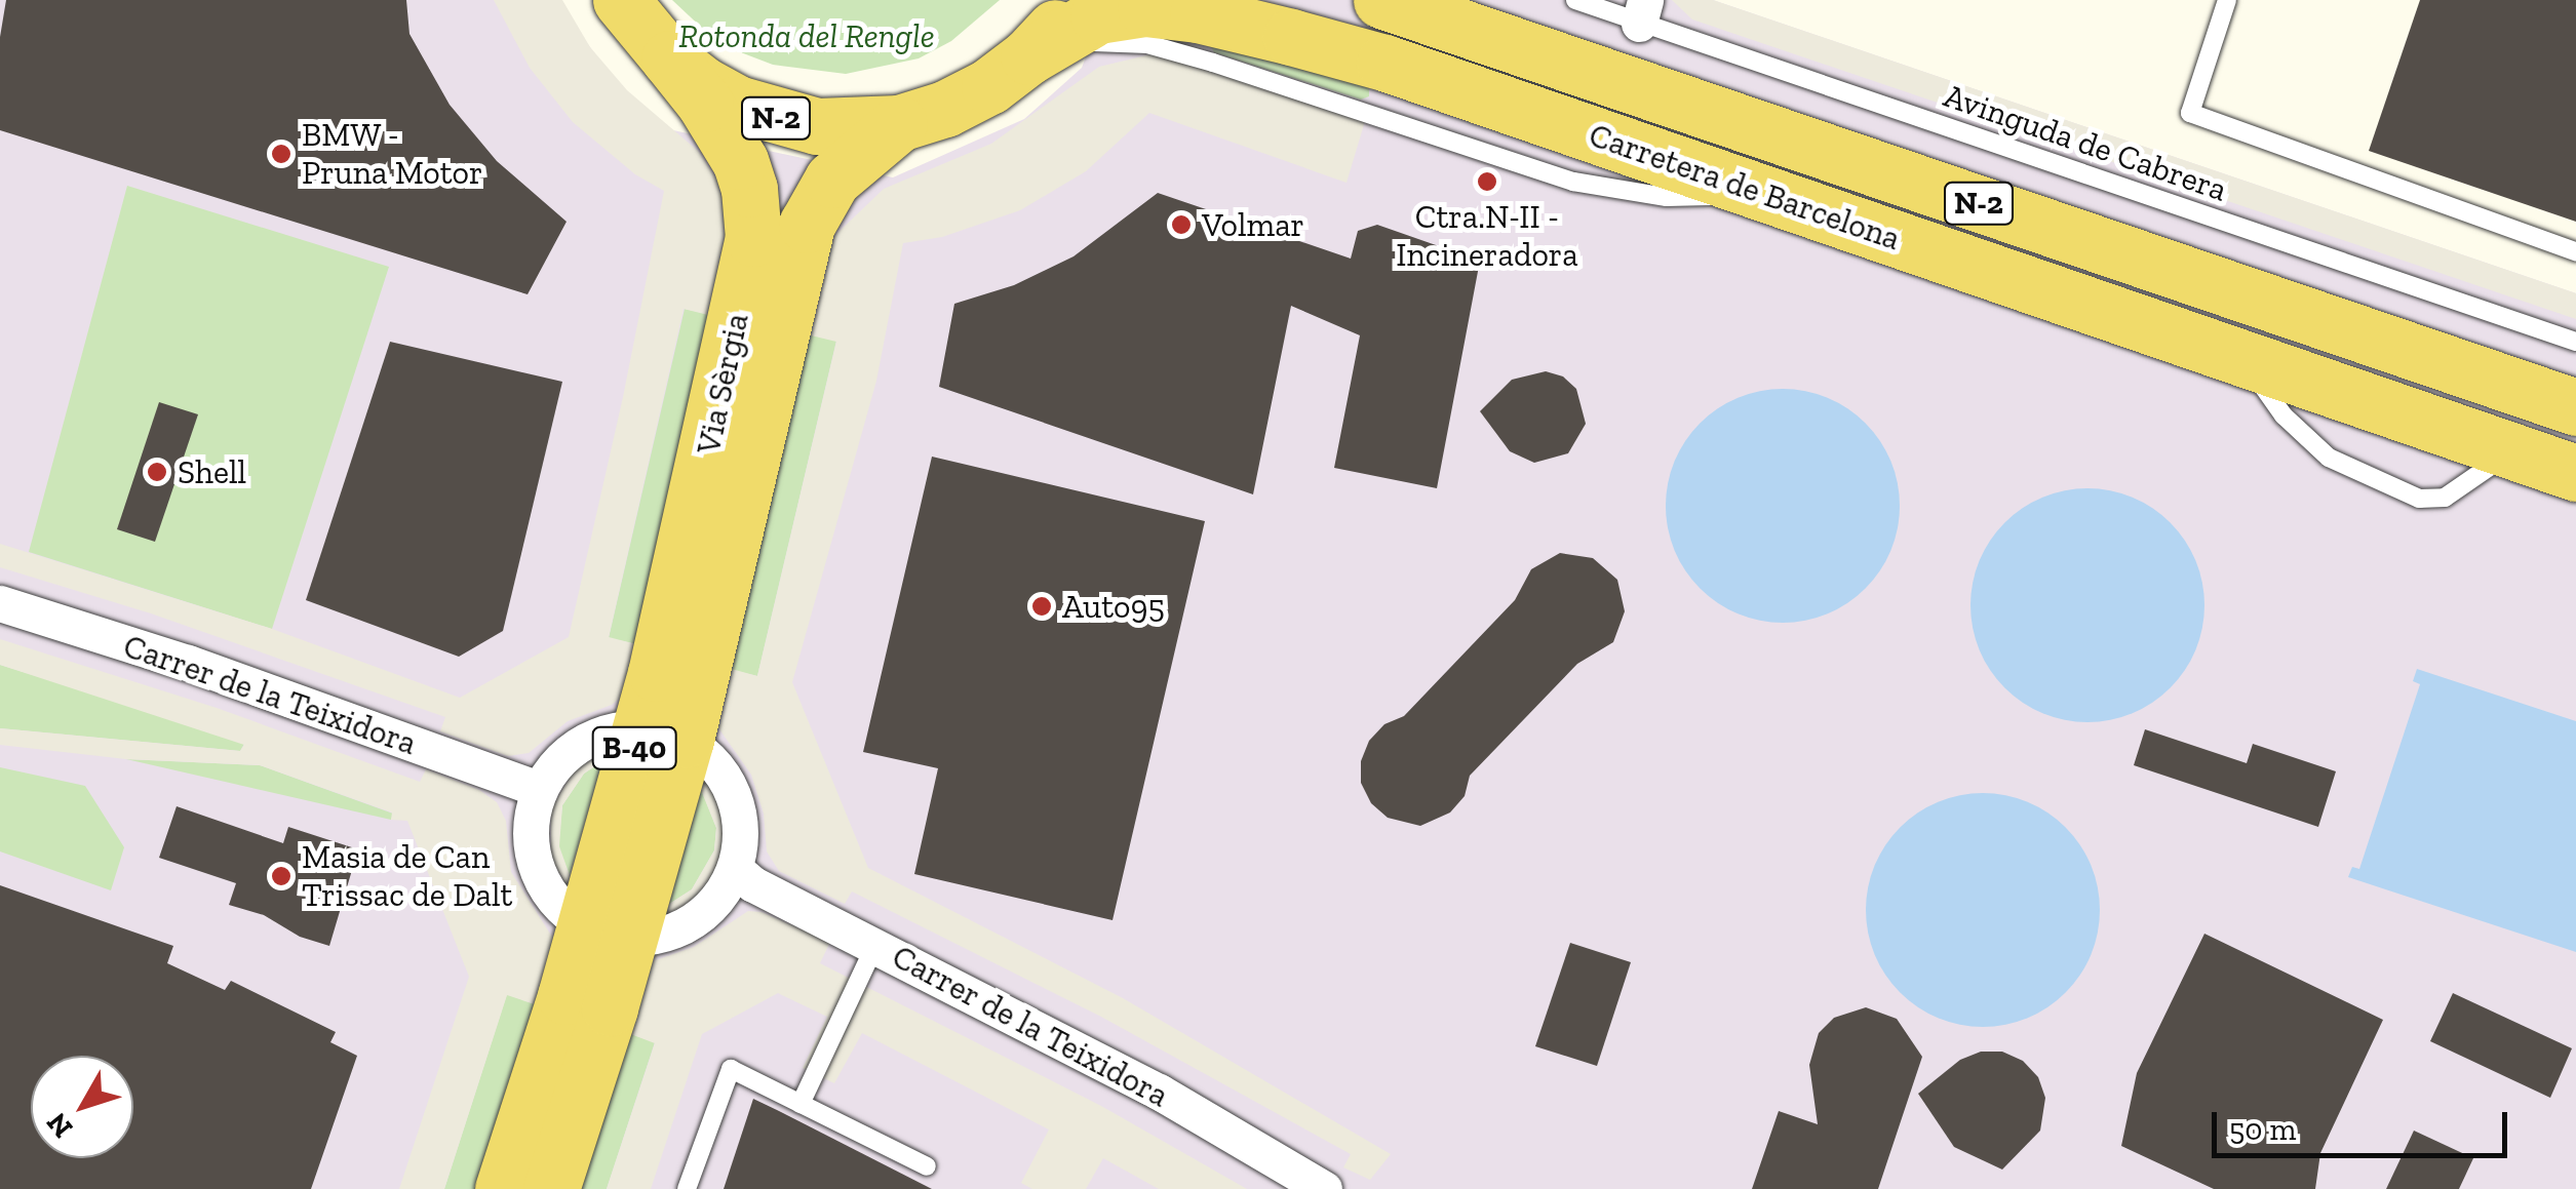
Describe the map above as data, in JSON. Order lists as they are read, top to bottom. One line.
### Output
{"streets":{"main road":["N-2","Carretera de Barcelona","Via Sèrgia","B-40"],"street":["Carrer de la Teixidora"],"lane":["Avinguda de Cabrera"]},"crossings":[["N-2","Carretera de Barcelona"],["N-2","Via Sèrgia"]],"parks":["Rotonda del Rengle"],"places":["BMW - Pruna Motor","Ctra.N-II - Incineradora","Volmar","Shell","Auto95","Masia de Can Trissac de Dalt"],"scale_bar":"50 m","north":"bottom left"}
